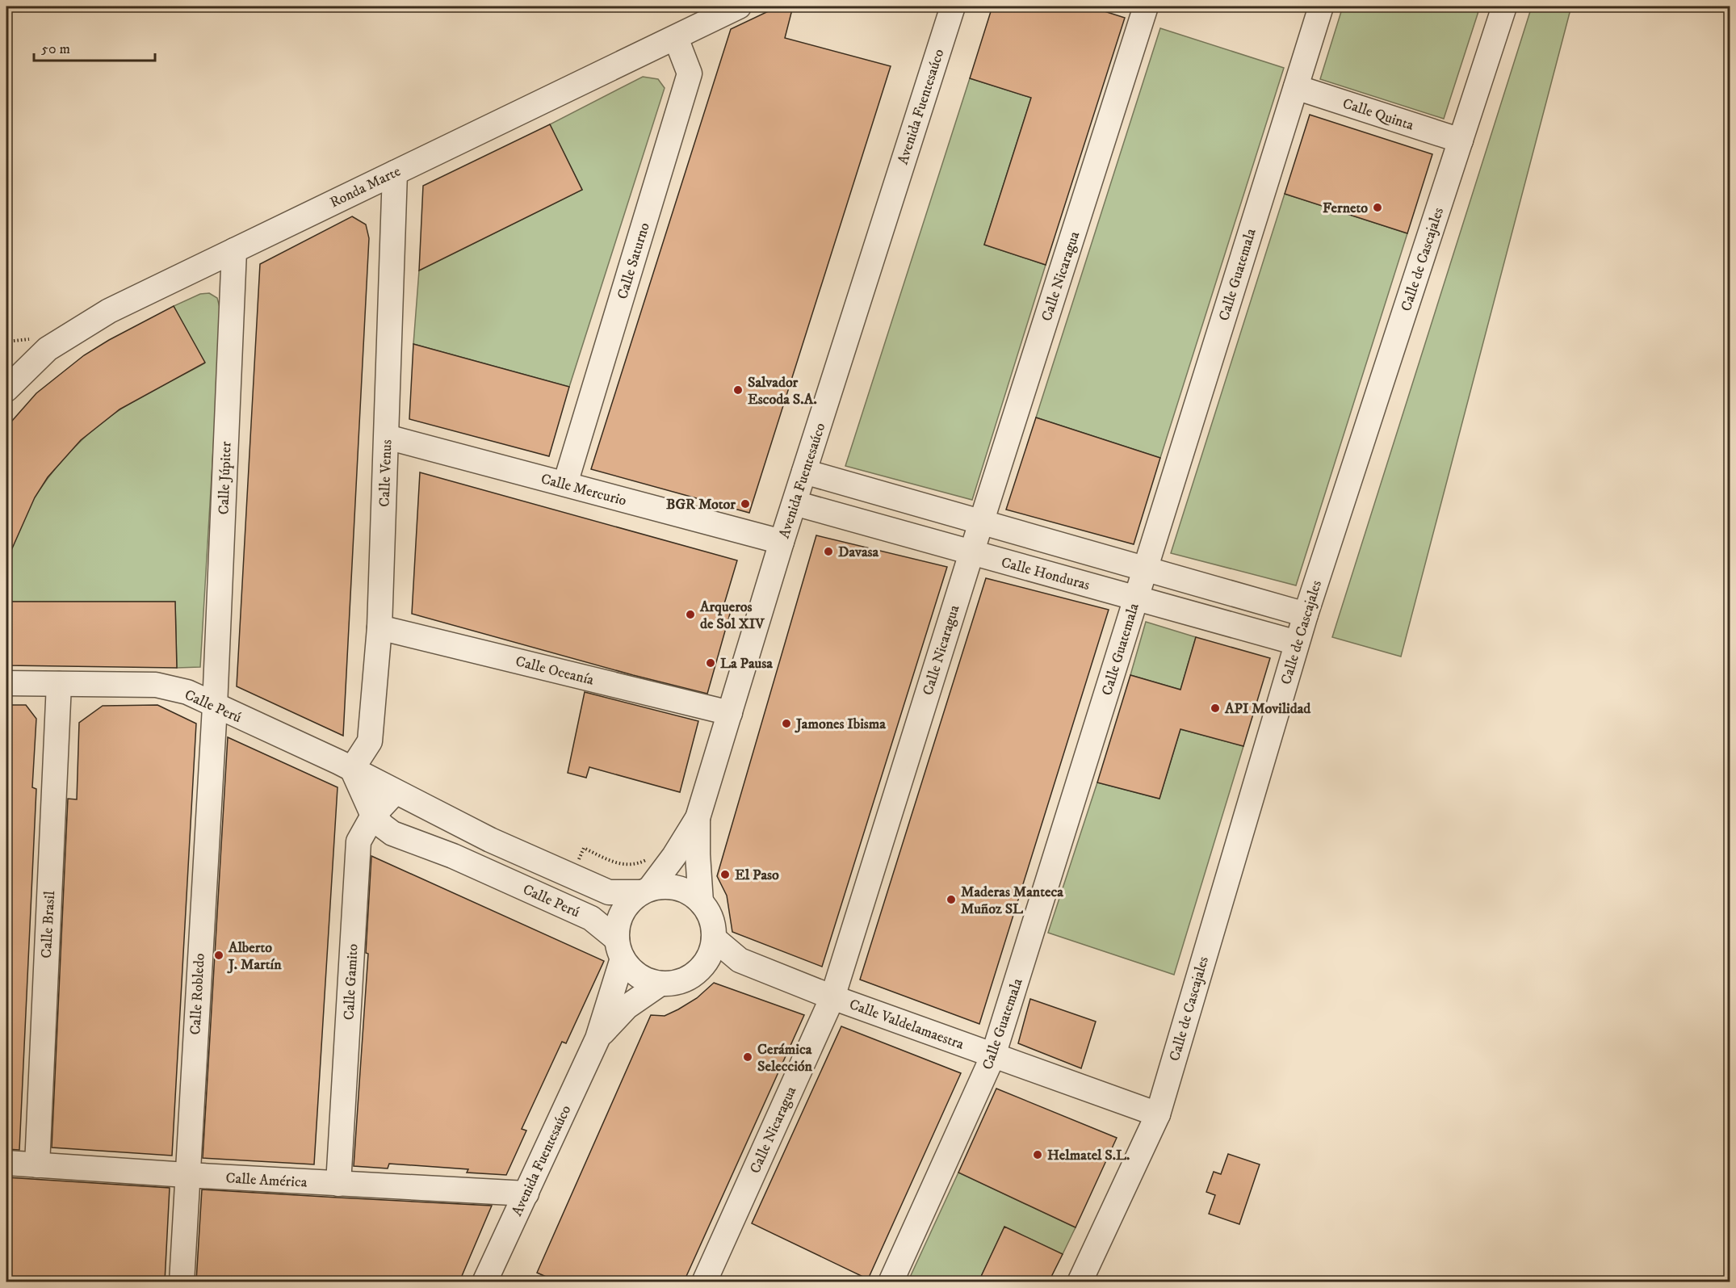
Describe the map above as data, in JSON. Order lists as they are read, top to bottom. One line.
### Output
{"streets":{"street":["Avenida Fuentesaúco","Calle Quinta","Ronda Marte","Calle de Cascajales","Calle Saturno","Calle Guatemala","Calle Nicaragua","Calle Venus","Calle Júpiter","Calle Mercurio","Calle Honduras","Calle Oceanía","Calle Perú","Calle Brasil","Calle Gamito","Calle Robledo","Calle Valdelamaestra","Calle América"]},"crossings":[["Avenida Fuentesaúco","Calle Mercurio"],["Avenida Fuentesaúco","Calle Honduras"],["Avenida Fuentesaúco","Calle Oceanía"],["Avenida Fuentesaúco","Calle Perú"],["Avenida Fuentesaúco","Calle Valdelamaestra"],["Avenida Fuentesaúco","Calle América"],["Calle Quinta","Calle de Cascajales"],["Calle Quinta","Calle Guatemala"],["Ronda Marte","Calle Saturno"],["Ronda Marte","Calle Venus"],["Ronda Marte","Calle Júpiter"],["Calle de Cascajales","Calle Honduras"],["Calle de Cascajales","Calle Valdelamaestra"],["Calle Saturno","Calle Mercurio"],["Calle Guatemala","Calle Honduras"],["Calle Guatemala","Calle Valdelamaestra"],["Calle Nicaragua","Calle Honduras"],["Calle Nicaragua","Calle Valdelamaestra"],["Calle Venus","Calle Mercurio"],["Calle Venus","Calle Oceanía"],["Calle Venus","Calle Perú"],["Calle Júpiter","Calle Perú"],["Calle Júpiter","Calle Robledo"],["Calle Perú","Calle Brasil"],["Calle Perú","Calle Gamito"],["Calle Perú","Calle Robledo"],["Calle Perú","Calle Valdelamaestra"],["Calle Brasil","Calle América"],["Calle Gamito","Calle América"],["Calle Robledo","Calle América"]],"places":["Ferneto","Salvador Escoda S.A.","BGR Motor","Davasa","Arqueros de Sol XIV","La Pausa","API Movilidad","Jamones Ibisma","El Paso","Maderas Manteca Muñoz SL","Alberto J. Martín","Cerámica Selección","Helmatel S.L."],"scale_bar":"50 m"}
